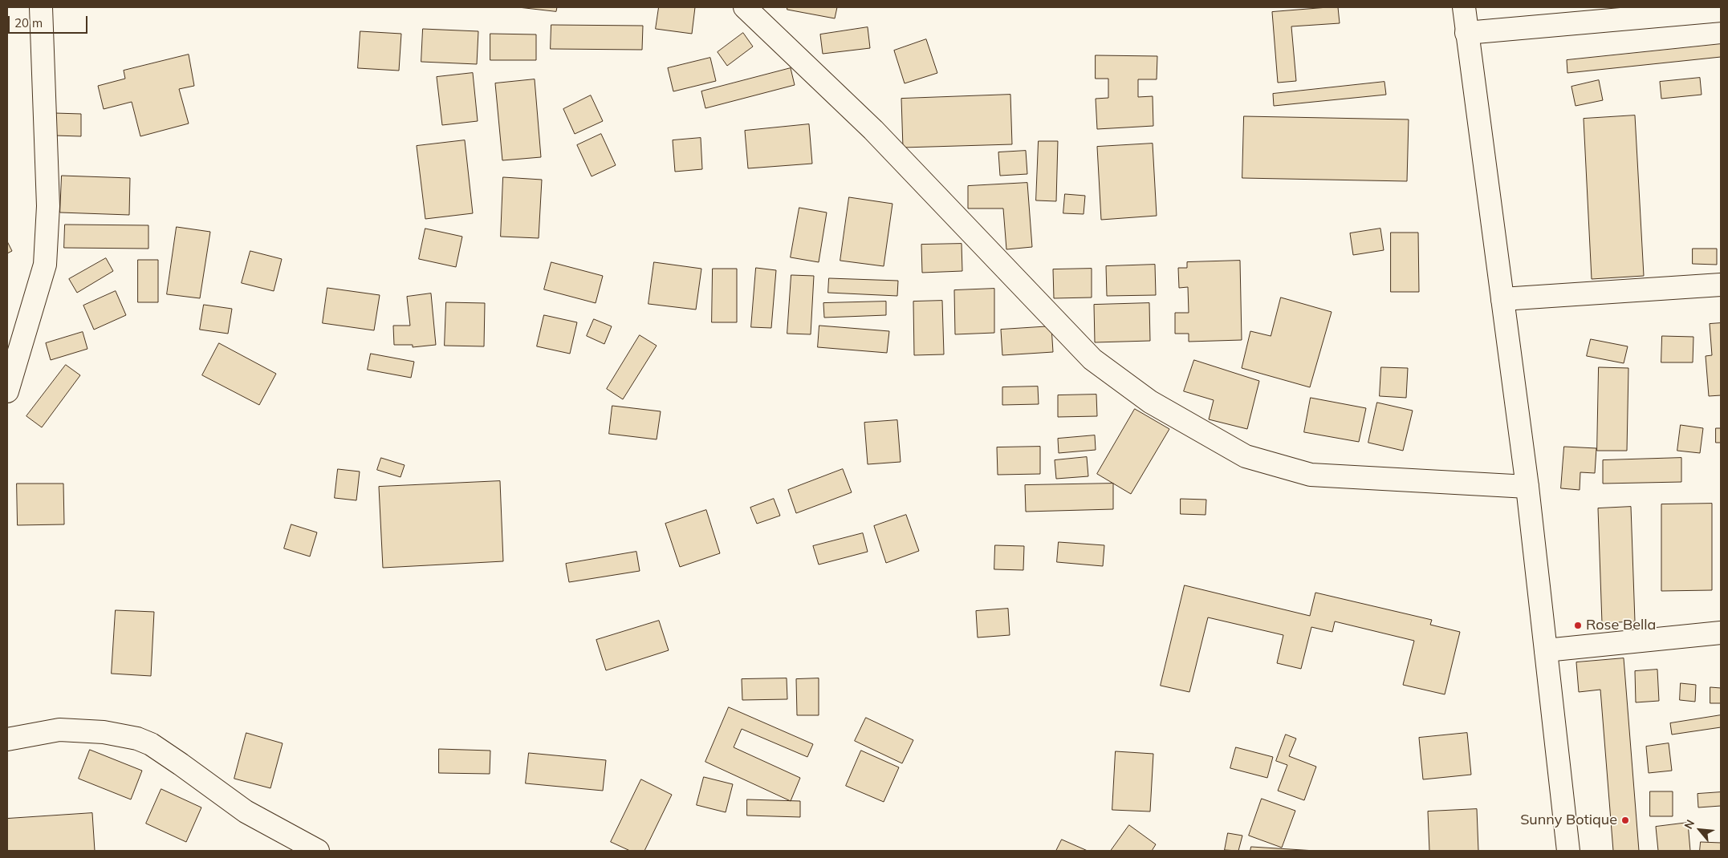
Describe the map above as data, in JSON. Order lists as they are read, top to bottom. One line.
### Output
{"places":["Rose Bella","Sunny Botique"],"scale_bar":"20 m","north":"top left"}
